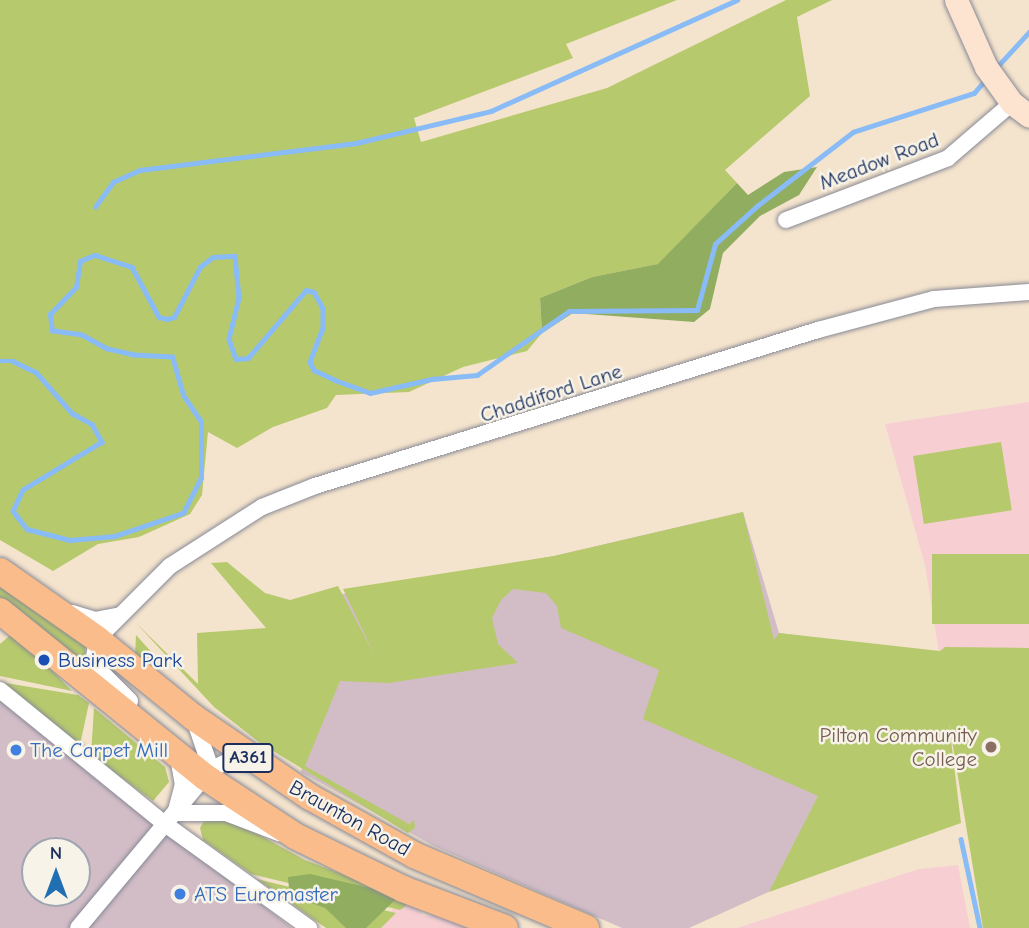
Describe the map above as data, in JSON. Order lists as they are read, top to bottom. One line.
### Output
{"streets":{"main road":["A361","Braunton Road"],"street":["Meadow Road","Chaddiford Lane"]},"crossings":[["Chaddiford Lane","Braunton Road"]],"places":["Business Park","Pilton Community College","The Carpet Mill","ATS Euromaster"],"north":"top"}
